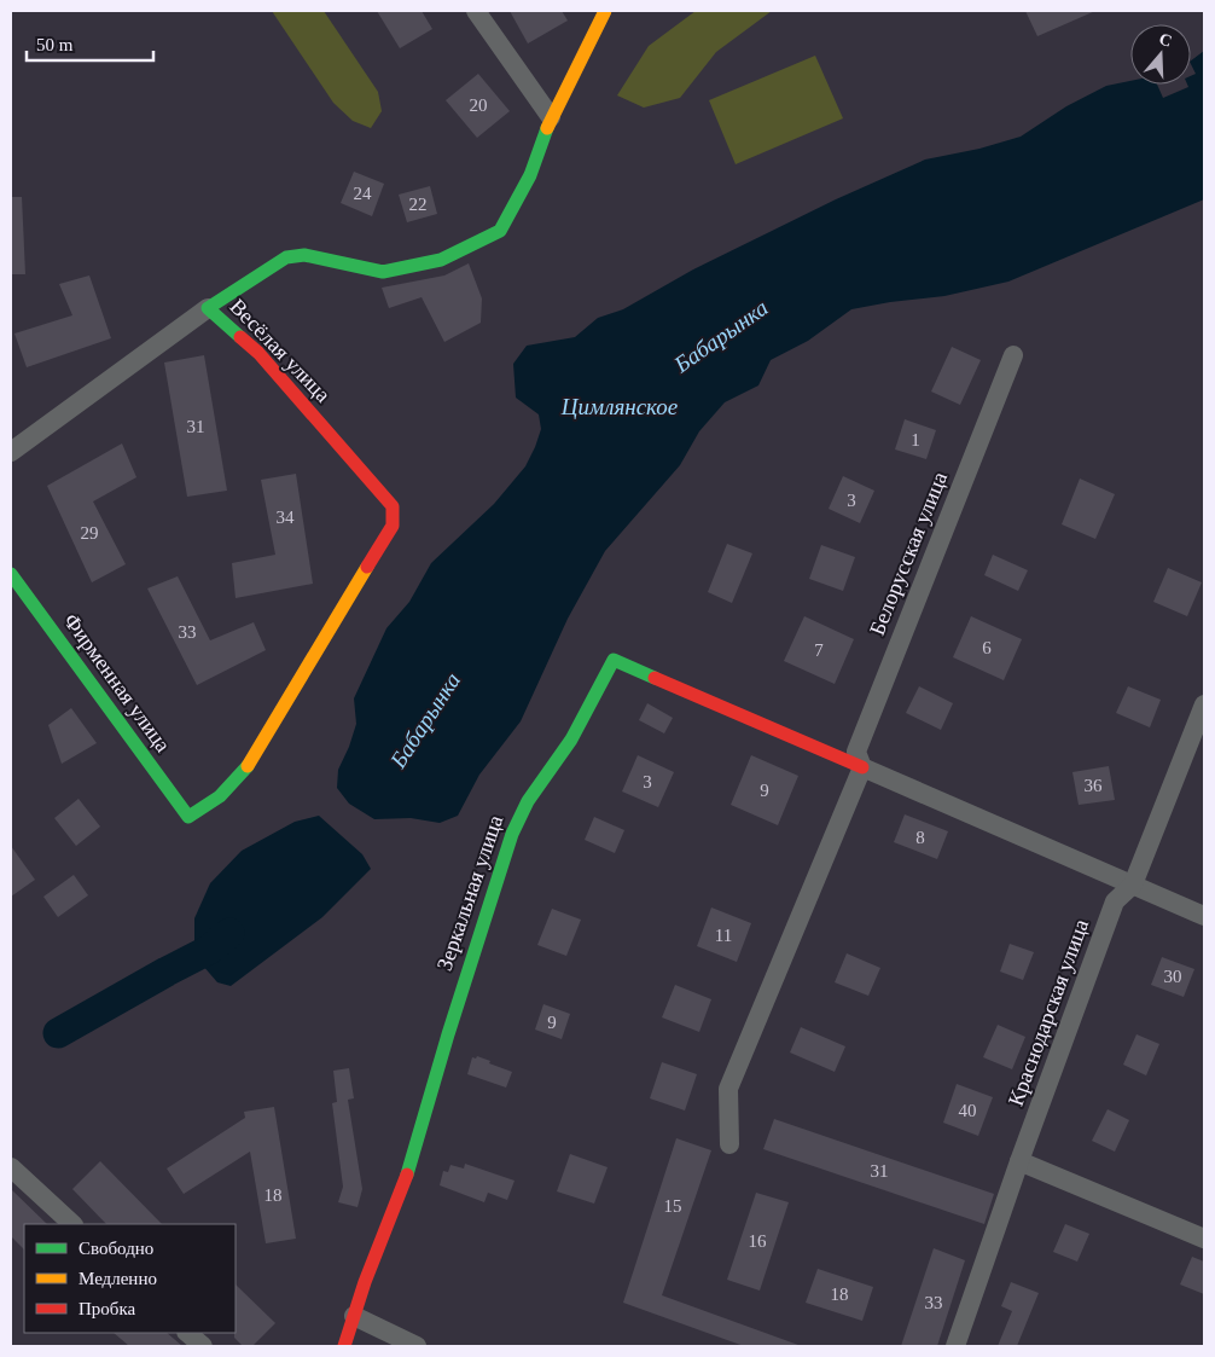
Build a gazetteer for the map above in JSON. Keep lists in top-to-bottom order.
{
  "streets": {
    "street": [
      "Весёлая улица",
      "Белорусская улица",
      "Фирменная улица",
      "Зеркальная улица",
      "Краснодарская улица"
    ]
  },
  "crossings": [
    ["Весёлая улица", "Фирменная улица"],
    ["Белорусская улица", "Зеркальная улица"]
  ],
  "water": ["Бабарынка", "Цимлянское"],
  "house_numbers": [
    "20",
    "24",
    "22",
    "31",
    "1",
    "3",
    "34",
    "29",
    "33",
    "6",
    "7",
    "3",
    "36",
    "9",
    "8",
    "11",
    "30",
    "9",
    "40",
    "31",
    "18",
    "15",
    "16",
    "18",
    "33"
  ],
  "legend": ["Свободно", "Медленно", "Пробка"],
  "scale_bar": "50 m",
  "north": "top"
}
